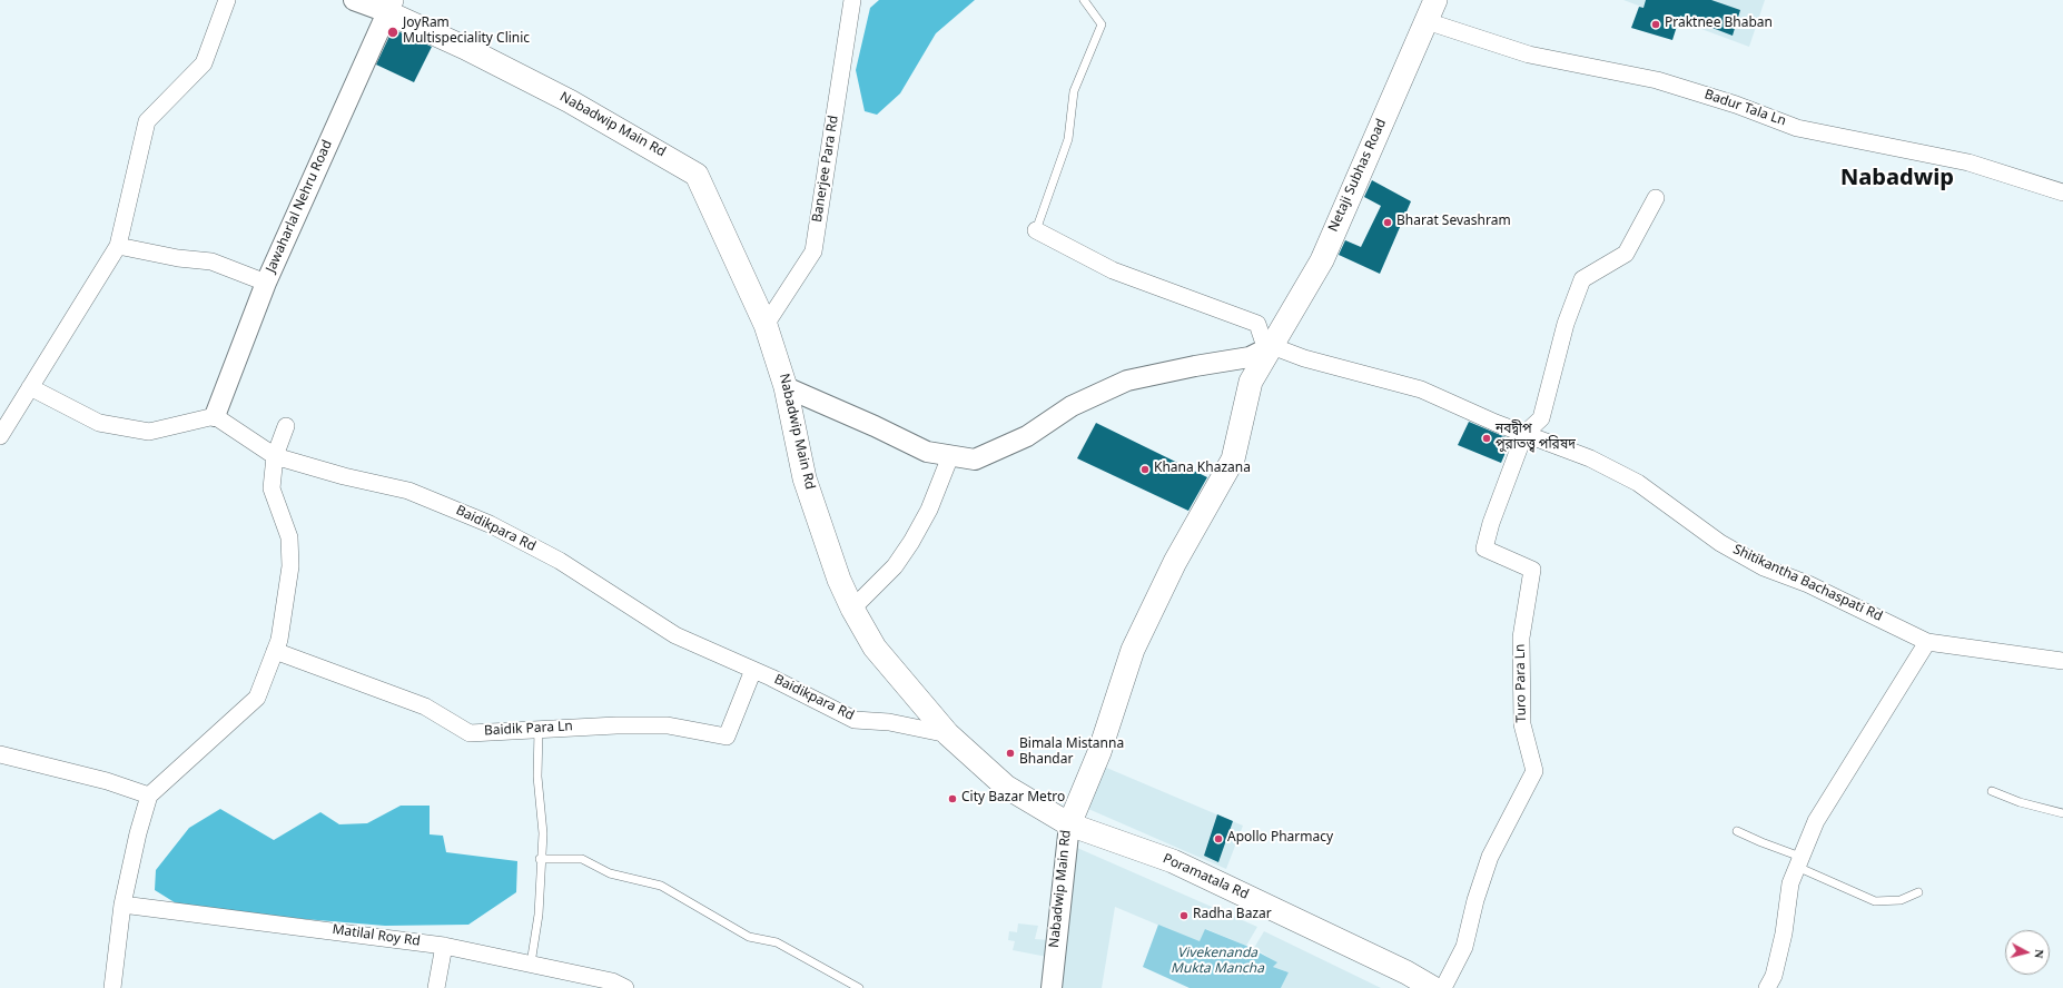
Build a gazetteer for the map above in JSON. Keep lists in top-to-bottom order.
{
  "streets": {
    "main road": ["Nabadwip Main Rd", "Netaji Subhas Road", "Poramatala Rd"],
    "street": [
      "Badur Tala Ln",
      "Banerjee Para Rd",
      "Jawaharlal Nehru Road",
      "Baidikpara Rd",
      "Shitikantha Bachaspati Rd",
      "Turo Para Ln",
      "Baidik Para Ln",
      "Matilal Roy Rd"
    ]
  },
  "crossings": [
    ["Badur Tala Ln", "Netaji Subhas Road"],
    ["Nabadwip Main Rd", "Banerjee Para Rd"],
    ["Nabadwip Main Rd", "Netaji Subhas Road"],
    ["Nabadwip Main Rd", "Jawaharlal Nehru Road"],
    ["Nabadwip Main Rd", "Baidikpara Rd"],
    ["Nabadwip Main Rd", "Poramatala Rd"],
    ["Netaji Subhas Road", "Shitikantha Bachaspati Rd"],
    ["Netaji Subhas Road", "Poramatala Rd"],
    ["Jawaharlal Nehru Road", "Baidikpara Rd"],
    ["Baidikpara Rd", "Baidik Para Ln"],
    ["Shitikantha Bachaspati Rd", "Turo Para Ln"]
  ],
  "districts": ["Nabadwip"],
  "parks": ["Vivekenanda Mukta Mancha"],
  "places": [
    "Praktnee Bhaban",
    "JoyRam Multispeciality Clinic",
    "Bharat Sevashram",
    "নবদ্বীপ পুরাতত্ত্ব পরিষদ",
    "Khana Khazana",
    "Bimala Mistanna Bhandar",
    "City Bazar Metro",
    "Apollo Pharmacy",
    "Radha Bazar"
  ],
  "north": "right"
}
